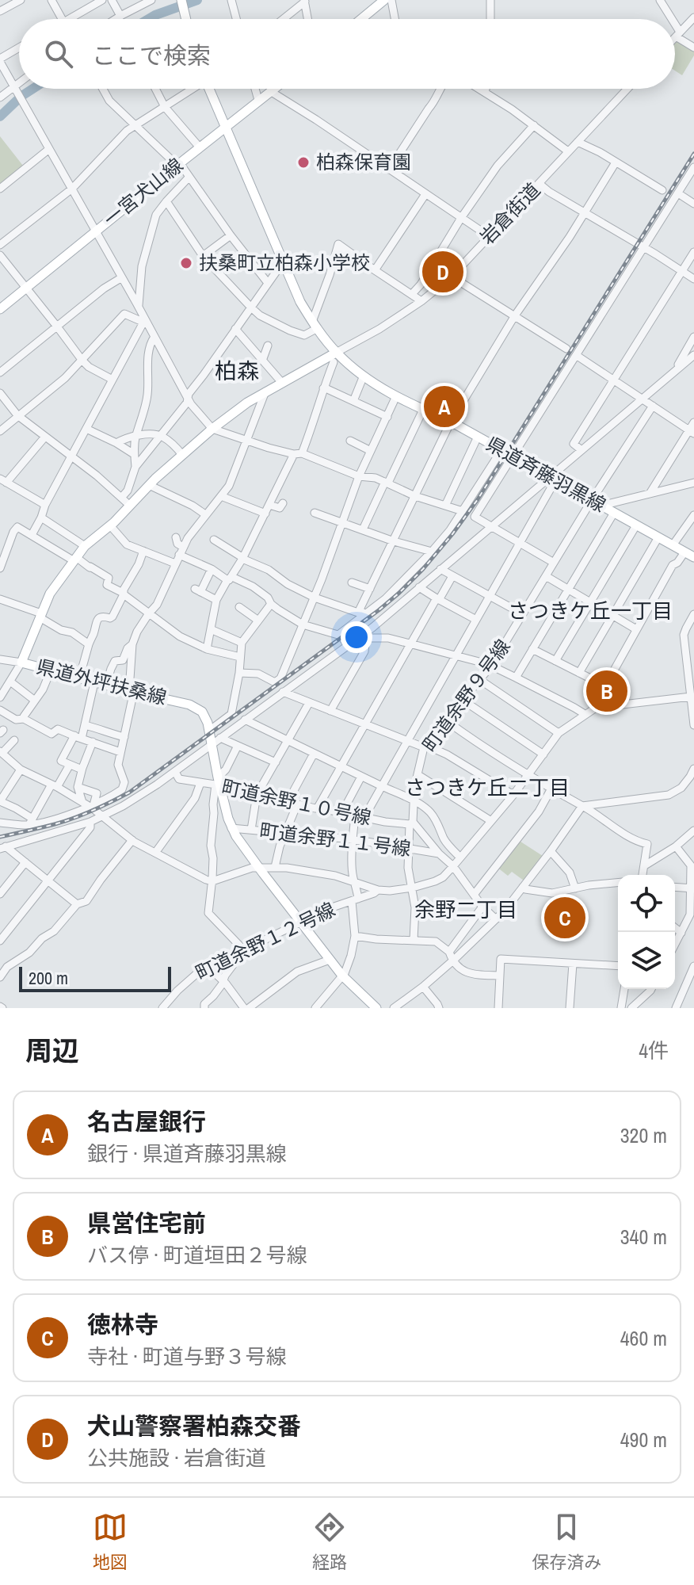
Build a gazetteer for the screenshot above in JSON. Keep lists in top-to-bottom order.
{
  "streets": {
    "main road": ["一宮犬山線", "県道斉藤羽黒線", "県道外坪扶桑線"],
    "street": [
      "岩倉街道",
      "町道余野９号線",
      "町道余野１０号線",
      "町道余野１１号線",
      "町道余野１２号線"
    ]
  },
  "crossings": [
    ["一宮犬山線", "県道斉藤羽黒線"],
    ["岩倉街道", "県道斉藤羽黒線"],
    ["岩倉街道", "県道外坪扶桑線"],
    ["県道斉藤羽黒線", "県道外坪扶桑線"],
    ["県道斉藤羽黒線", "町道余野９号線"],
    ["県道外坪扶桑線", "町道余野１０号線"],
    ["県道外坪扶桑線", "町道余野１１号線"],
    ["県道外坪扶桑線", "町道余野１２号線"],
    ["町道余野９号線", "町道余野１０号線"],
    ["町道余野９号線", "町道余野１１号線"]
  ],
  "districts": [
    "柏森",
    "さつきケ丘一丁目",
    "さつきケ丘二丁目",
    "余野二丁目"
  ],
  "places": ["柏森保育園", "扶桑町立柏森小学校"],
  "scale_bar": "200 m",
  "page": {
    "search": "ここで検索",
    "pins": [
      "D",
      "A",
      "B",
      "C"
    ],
    "scale": "200 m",
    "heading": ["周辺", "4件"],
    "list": [
      {
        "mark": "A",
        "name": "名古屋銀行",
        "note": "銀行 · 県道斉藤羽黒線",
        "value": "320 m"
      },
      {
        "mark": "B",
        "name": "県営住宅前",
        "note": "バス停 · 町道垣田２号線",
        "value": "340 m"
      },
      {
        "mark": "C",
        "name": "徳林寺",
        "note": "寺社 · 町道与野３号線",
        "value": "460 m"
      },
      {
        "mark": "D",
        "name": "犬山警察署柏森交番",
        "note": "公共施設 · 岩倉街道",
        "value": "490 m"
      }
    ],
    "nav": ["地図", "経路", "保存済み"]
  }
}
